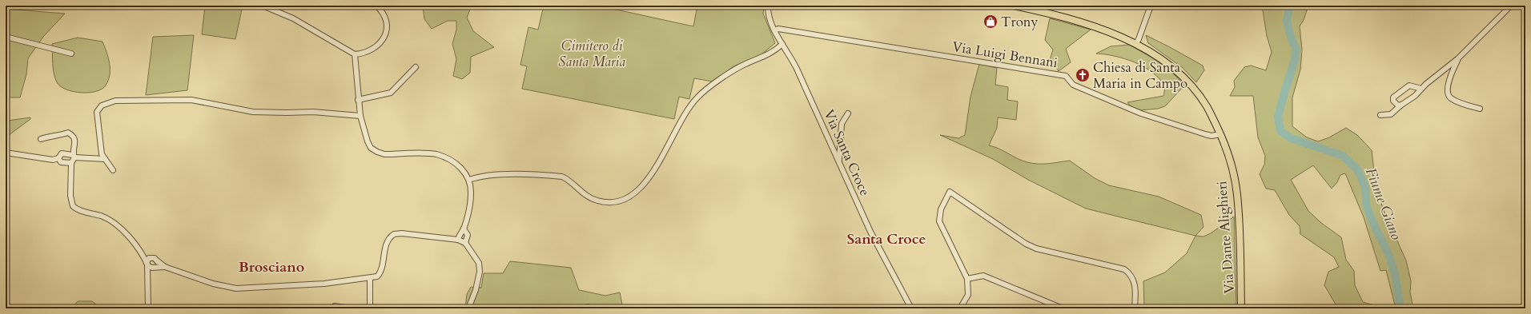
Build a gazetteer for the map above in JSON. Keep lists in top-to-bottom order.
{
  "streets": {
    "main road": ["Via Dante Alighieri"],
    "street": ["Via Luigi Bennani", "Via Santa Croce"]
  },
  "crossings": [
    ["Via Luigi Bennani", "Via Santa Croce"],
    ["Via Luigi Bennani", "Via Dante Alighieri"]
  ],
  "districts": ["Santa Croce", "Brosciano"],
  "water": ["Fiume Giano"],
  "parks": ["Cimitero di Santa Maria"],
  "places": {
    "shop": ["Trony"],
    "church": ["Chiesa di Santa Maria in Campo"]
  }
}
